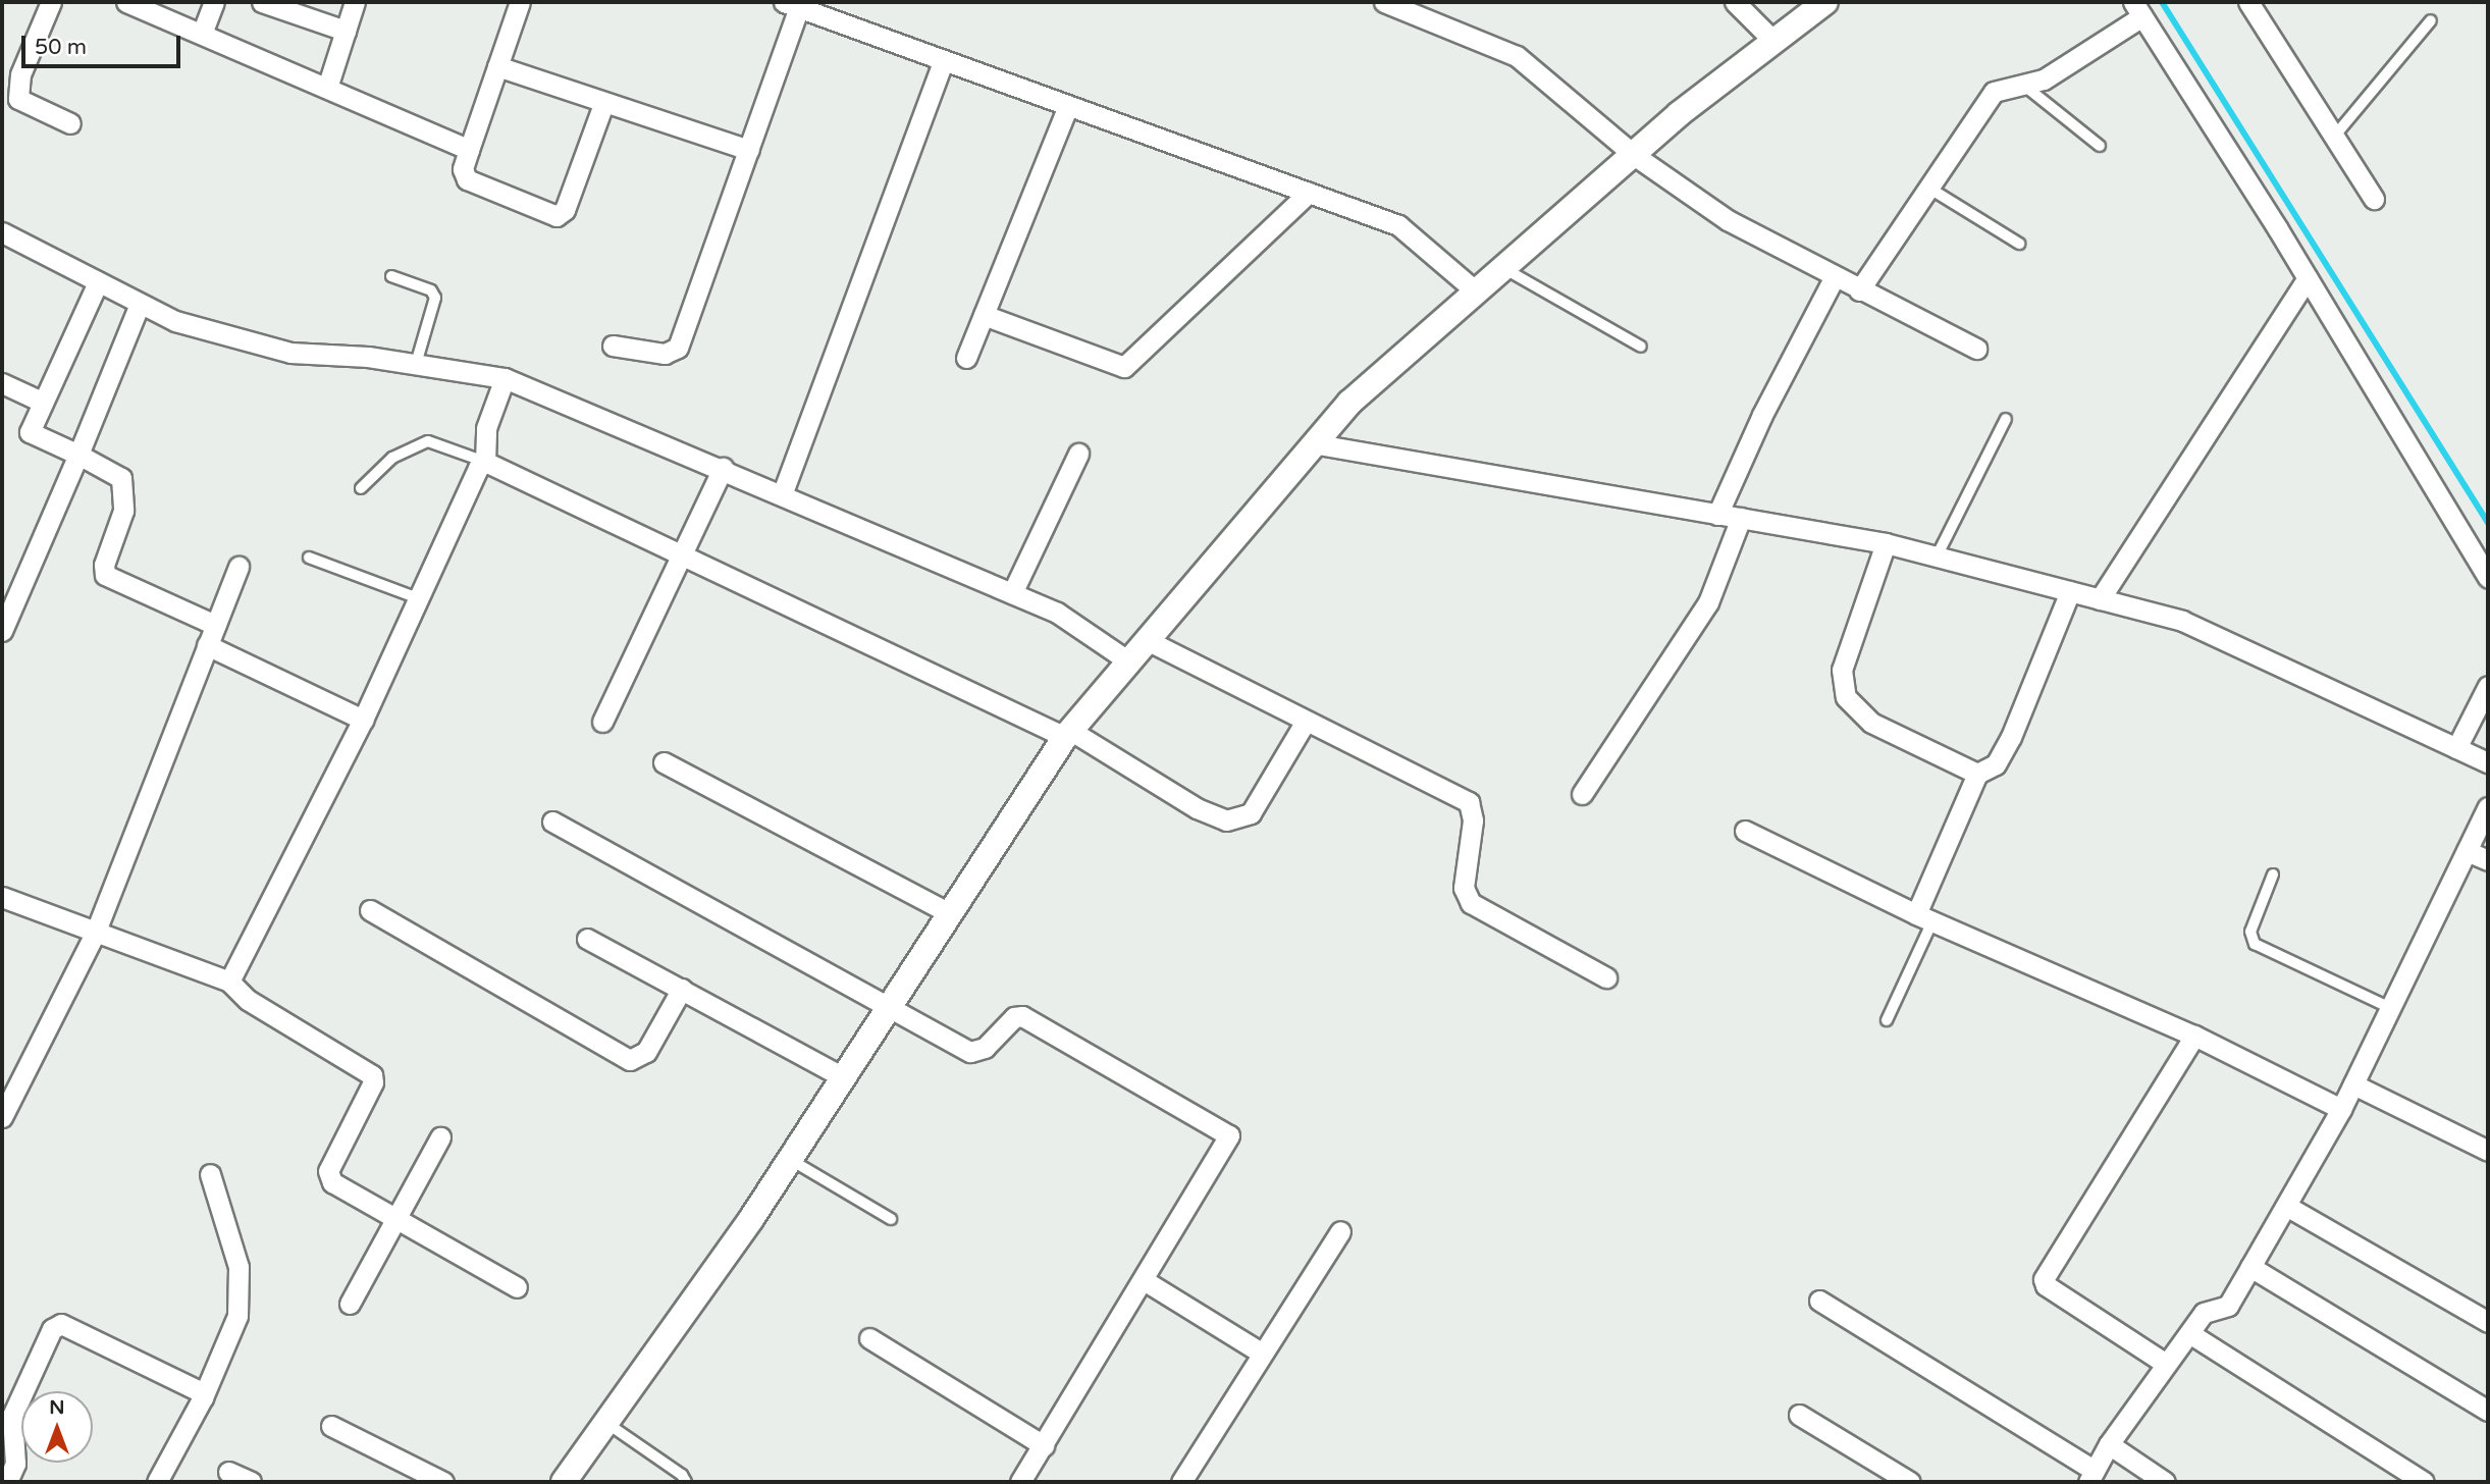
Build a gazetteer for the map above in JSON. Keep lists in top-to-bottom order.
{
  "scale_bar": "50 m",
  "north": "top"
}
